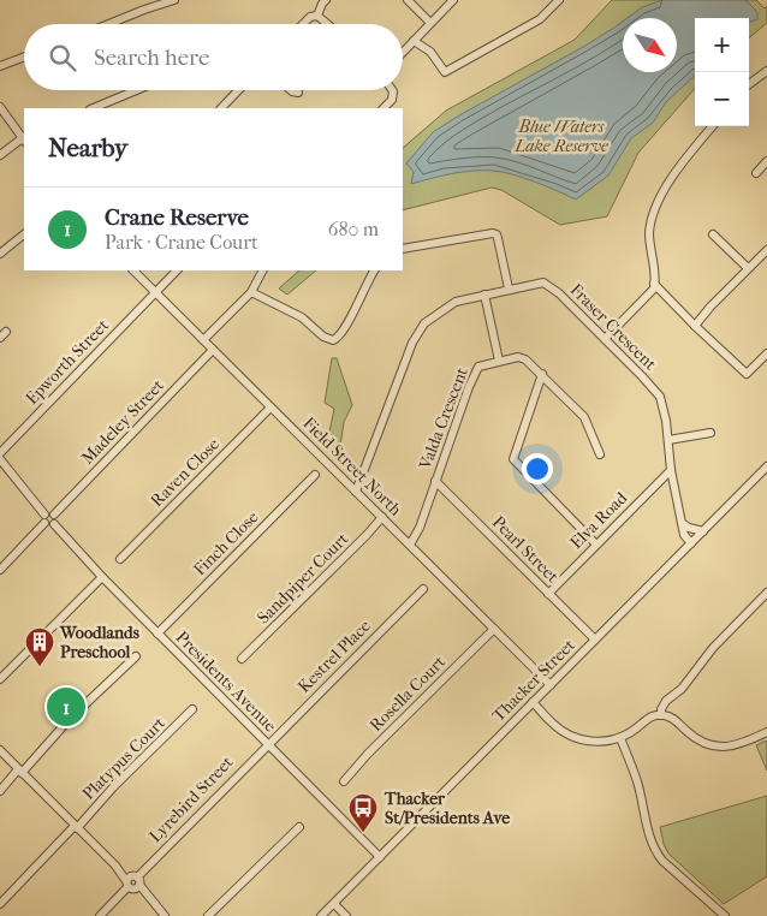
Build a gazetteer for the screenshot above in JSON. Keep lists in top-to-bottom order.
{
  "streets": {
    "street": [
      "Fraser Crescent",
      "Epworth Street",
      "Valda Crescent",
      "Madeley Street",
      "Field Street North",
      "Raven Close",
      "Elva Road",
      "Finch Close",
      "Pearl Street",
      "Sandpiper Court",
      "Kestrel Place",
      "Thacker Street",
      "Presidents Avenue",
      "Rosella Court",
      "Platypus Court",
      "Lyrebird Street"
    ]
  },
  "crossings": [
    ["Fraser Crescent", "Field Street North"],
    ["Fraser Crescent", "Elva Road"],
    ["Fraser Crescent", "Thacker Street"],
    ["Epworth Street", "Field Street North"],
    ["Valda Crescent", "Field Street North"],
    ["Valda Crescent", "Pearl Street"],
    ["Madeley Street", "Field Street North"],
    ["Madeley Street", "Presidents Avenue"],
    ["Field Street North", "Raven Close"],
    ["Field Street North", "Sandpiper Court"],
    ["Field Street North", "Thacker Street"],
    ["Field Street North", "Rosella Court"],
    ["Elva Road", "Pearl Street"],
    ["Finch Close", "Presidents Avenue"],
    ["Pearl Street", "Thacker Street"],
    ["Kestrel Place", "Presidents Avenue"],
    ["Kestrel Place", "Lyrebird Street"],
    ["Thacker Street", "Presidents Avenue"],
    ["Presidents Avenue", "Lyrebird Street"]
  ],
  "parks": ["Blue Waters Lake Reserve"],
  "places": {
    "building": ["Woodlands Preschool"],
    "bus stop": ["Thacker St/Presidents Ave"]
  },
  "north": "bottom right",
  "page": {
    "map_buttons": ["+", "−"],
    "search": "Search here",
    "heading": "Nearby",
    "list": [
      {
        "mark": "1",
        "name": "Crane Reserve",
        "note": "Park · Crane Court",
        "value": "680 m"
      }
    ],
    "pins": "1"
  }
}
